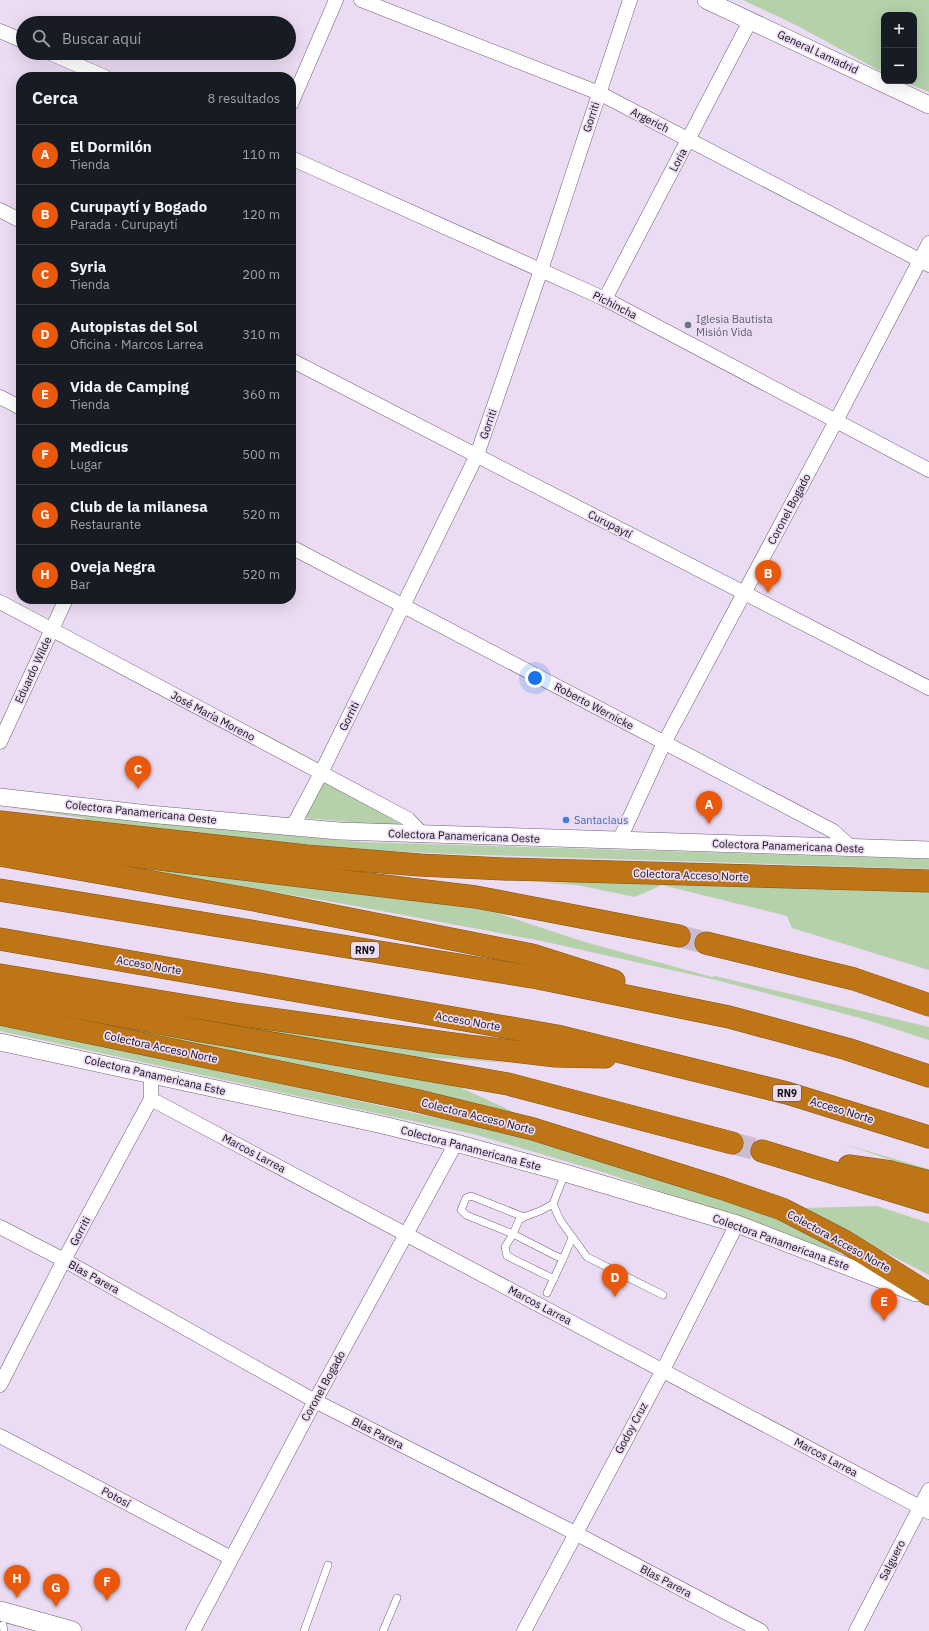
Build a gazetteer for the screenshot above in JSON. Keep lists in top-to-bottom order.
{
  "streets": {
    "highway": ["Colectora Acceso Norte", "RN9", "Acceso Norte"],
    "street": [
      "General Lamadrid",
      "Gorriti",
      "Argerich",
      "Loria",
      "Pichincha",
      "Coronel Bogado",
      "Curupaytí",
      "Eduardo Wilde",
      "Roberto Wernicke",
      "José María Moreno",
      "Colectora Panamericana Oeste",
      "Colectora Panamericana Este",
      "Marcos Larrea",
      "Blas Parera",
      "Godoy Cruz",
      "Potosí",
      "Salguero"
    ]
  },
  "crossings": [
    ["General Lamadrid", "Loria"],
    ["Gorriti", "Argerich"],
    ["Gorriti", "Pichincha"],
    ["Gorriti", "Curupaytí"],
    ["Gorriti", "Roberto Wernicke"],
    ["Gorriti", "José María Moreno"],
    ["Gorriti", "Colectora Panamericana Oeste"],
    ["Gorriti", "Colectora Panamericana Este"],
    ["Gorriti", "Marcos Larrea"],
    ["Gorriti", "Blas Parera"],
    ["Argerich", "Loria"],
    ["Argerich", "Coronel Bogado"],
    ["Loria", "Pichincha"],
    ["Pichincha", "Coronel Bogado"],
    ["Coronel Bogado", "Curupaytí"],
    ["Coronel Bogado", "Roberto Wernicke"],
    ["Coronel Bogado", "Colectora Panamericana Oeste"],
    ["Coronel Bogado", "Colectora Panamericana Este"],
    ["Coronel Bogado", "Marcos Larrea"],
    ["Coronel Bogado", "Blas Parera"],
    ["Coronel Bogado", "Potosí"],
    ["Eduardo Wilde", "José María Moreno"],
    ["Roberto Wernicke", "Colectora Panamericana Oeste"],
    ["José María Moreno", "Colectora Panamericana Oeste"],
    ["Colectora Panamericana Este", "Godoy Cruz"],
    ["Marcos Larrea", "Godoy Cruz"],
    ["Marcos Larrea", "Salguero"],
    ["Blas Parera", "Godoy Cruz"]
  ],
  "places": ["Iglesia Bautista Misión Vida", "Santaclaus"],
  "page": {
    "map_buttons": ["+", "−"],
    "search": "Buscar aquí",
    "heading": ["Cerca", "8 resultados"],
    "list": [
      {
        "mark": "A",
        "name": "El Dormilón",
        "note": "Tienda",
        "value": "110 m"
      },
      {
        "mark": "B",
        "name": "Curupaytí y Bogado",
        "note": "Parada · Curupaytí",
        "value": "120 m"
      },
      {
        "mark": "C",
        "name": "Syria",
        "note": "Tienda",
        "value": "200 m"
      },
      {
        "mark": "D",
        "name": "Autopistas del Sol",
        "note": "Oficina · Marcos Larrea",
        "value": "310 m"
      },
      {
        "mark": "E",
        "name": "Vida de Camping",
        "note": "Tienda",
        "value": "360 m"
      },
      {
        "mark": "F",
        "name": "Medicus",
        "note": "Lugar",
        "value": "500 m"
      },
      {
        "mark": "G",
        "name": "Club de la milanesa",
        "note": "Restaurante",
        "value": "520 m"
      },
      {
        "mark": "H",
        "name": "Oveja Negra",
        "note": "Bar",
        "value": "520 m"
      }
    ],
    "pins": [
      "B",
      "C",
      "A",
      "D",
      "E",
      "H",
      "F",
      "G"
    ]
  }
}
